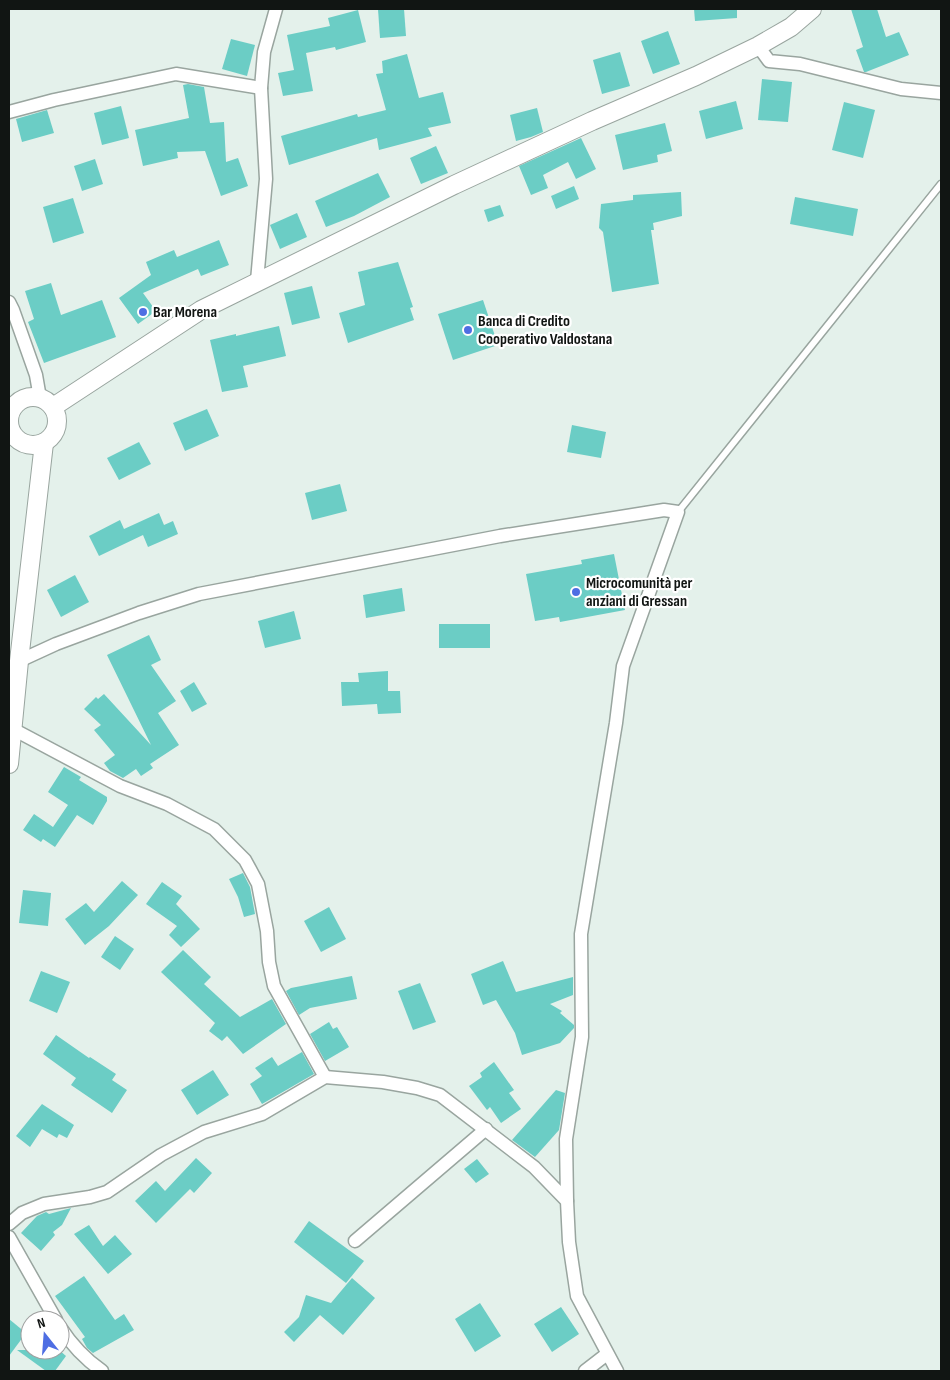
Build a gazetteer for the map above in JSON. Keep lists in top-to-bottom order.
{
  "places": ["Bar Morena", "Banca di Credito Cooperativo Valdostana", "Microcomunità per anziani di Gressan"],
  "north": "top"
}
